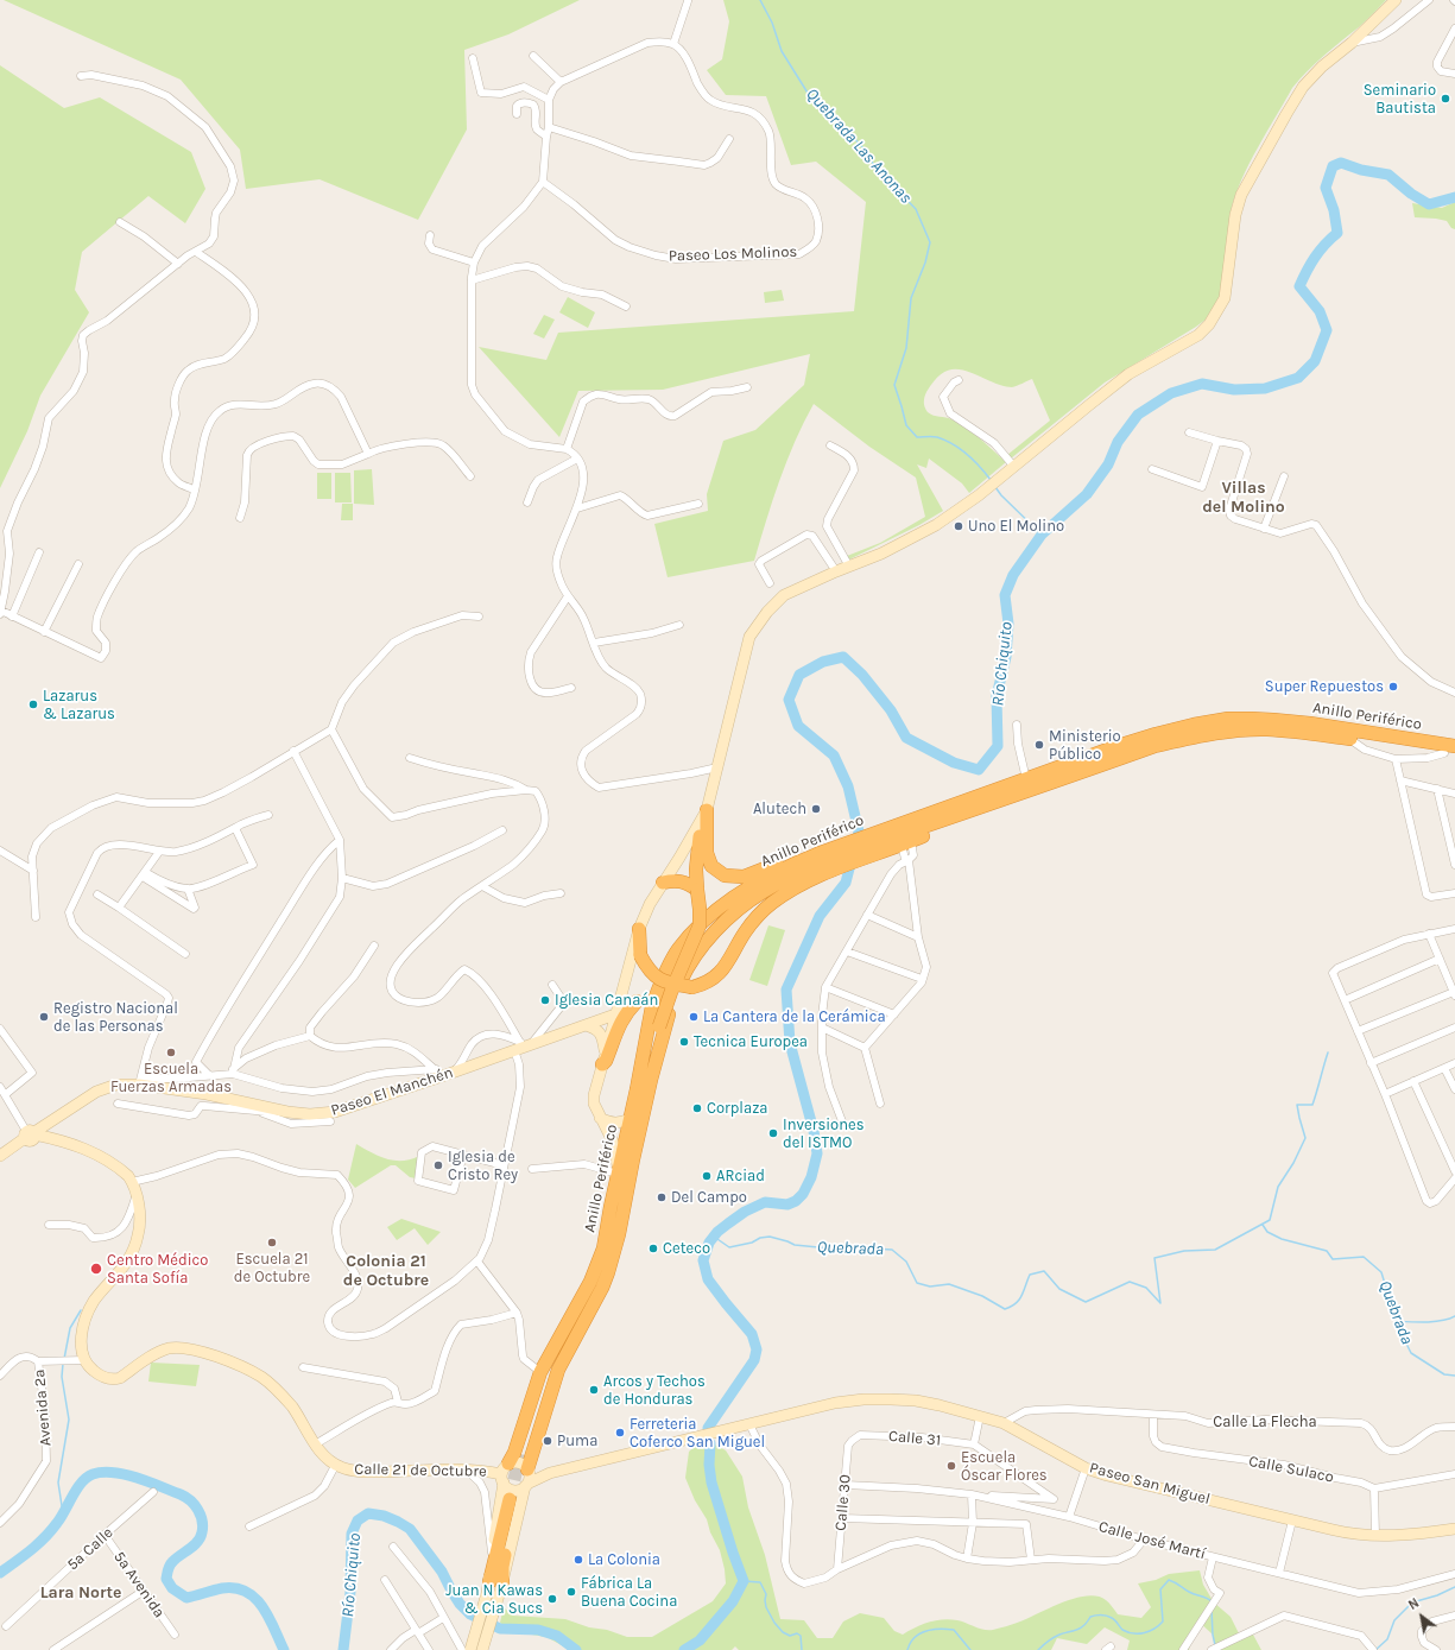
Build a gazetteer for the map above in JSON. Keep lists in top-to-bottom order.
{
  "streets": {
    "highway": ["Anillo Periférico"],
    "street": [
      "Paseo Los Molinos",
      "Paseo El Manchén",
      "Avenida 2a",
      "Calle La Flecha",
      "Calle 31",
      "Calle Sulaco",
      "Calle 21 de Octubre",
      "Paseo San Miguel",
      "Calle 30",
      "Calle José Martí",
      "5a Calle",
      "5a Avenida"
    ]
  },
  "crossings": [
    ["Anillo Periférico", "Calle 21 de Octubre"],
    ["Anillo Periférico", "Paseo San Miguel"],
    ["Calle La Flecha", "Calle Sulaco"],
    ["Calle La Flecha", "Paseo San Miguel"],
    ["Calle 31", "Calle 30"],
    ["Calle 21 de Octubre", "Paseo San Miguel"],
    ["Calle 30", "Calle José Martí"],
    ["5a Calle", "5a Avenida"]
  ],
  "districts": ["Villas del Molino", "Colonia 21 de Octubre", "Lara Norte"],
  "water": ["Quebrada Las Anonas", "Río Chiquito", "Quebrada"],
  "places": [
    "Seminario Bautista",
    "Uno El Molino",
    "Super Repuestos",
    "Lazarus & Lazarus",
    "Ministerio Público",
    "Alutech",
    "Iglesia Canaán",
    "Registro Nacional de las Personas",
    "La Cantera de la Cerámica",
    "Tecnica Europea",
    "Escuela Fuerzas Armadas",
    "Corplaza",
    "Inversiones del ISTMO",
    "Iglesia de Cristo Rey",
    "ARciad",
    "Del Campo",
    "Escuela 21 de Octubre",
    "Ceteco",
    "Centro Médico Santa Sofía",
    "Arcos y Techos de Honduras",
    "Ferreteria Coferco San Miguel",
    "Puma",
    "Escuela Óscar Flores",
    "La Colonia",
    "Fábrica La Buena Cocina",
    "Juan N Kawas & Cia Sucs"
  ],
  "north": "top left"
}
